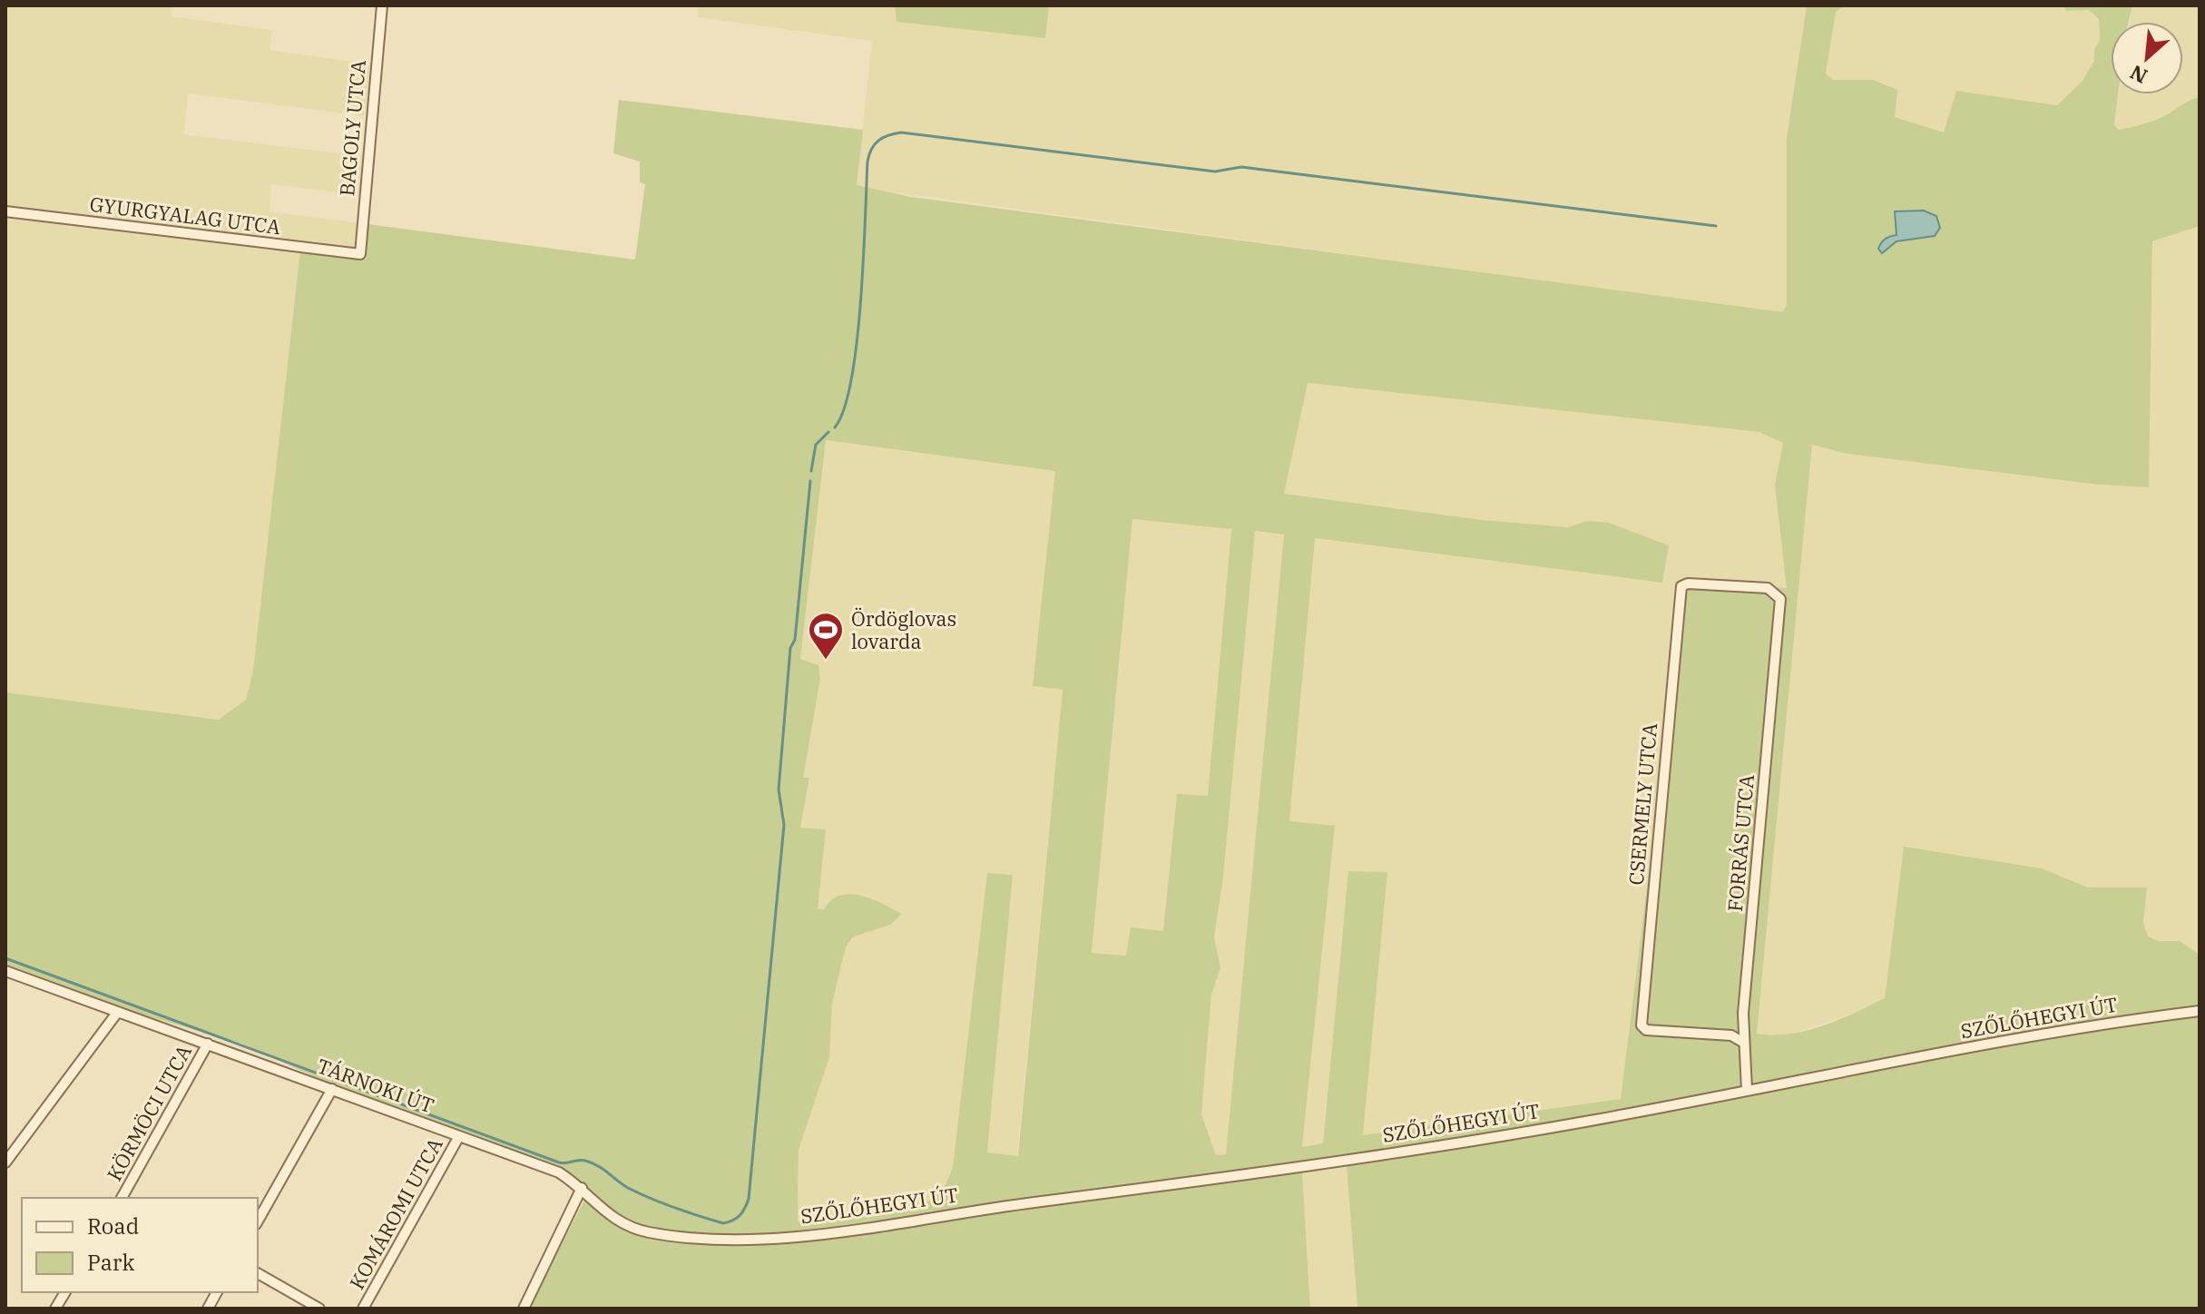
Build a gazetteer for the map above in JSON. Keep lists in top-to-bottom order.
{
  "streets": {
    "street": [
      "BAGOLY UTCA",
      "GYURGYALAG UTCA",
      "CSERMELY UTCA",
      "FORRÁS UTCA",
      "SZŐLŐHEGYI ÚT",
      "TÁRNOKI ÚT",
      "KÖRMÖCI UTCA",
      "KOMÁROMI UTCA"
    ]
  },
  "crossings": [
    ["BAGOLY UTCA", "GYURGYALAG UTCA"],
    ["CSERMELY UTCA", "FORRÁS UTCA"],
    ["FORRÁS UTCA", "SZŐLŐHEGYI ÚT"],
    ["SZŐLŐHEGYI ÚT", "TÁRNOKI ÚT"],
    ["TÁRNOKI ÚT", "KÖRMÖCI UTCA"],
    ["TÁRNOKI ÚT", "KOMÁROMI UTCA"]
  ],
  "places": {
    "sports": ["Ördöglovas lovarda"]
  },
  "legend": ["Road", "Park"],
  "north": "bottom left"
}
